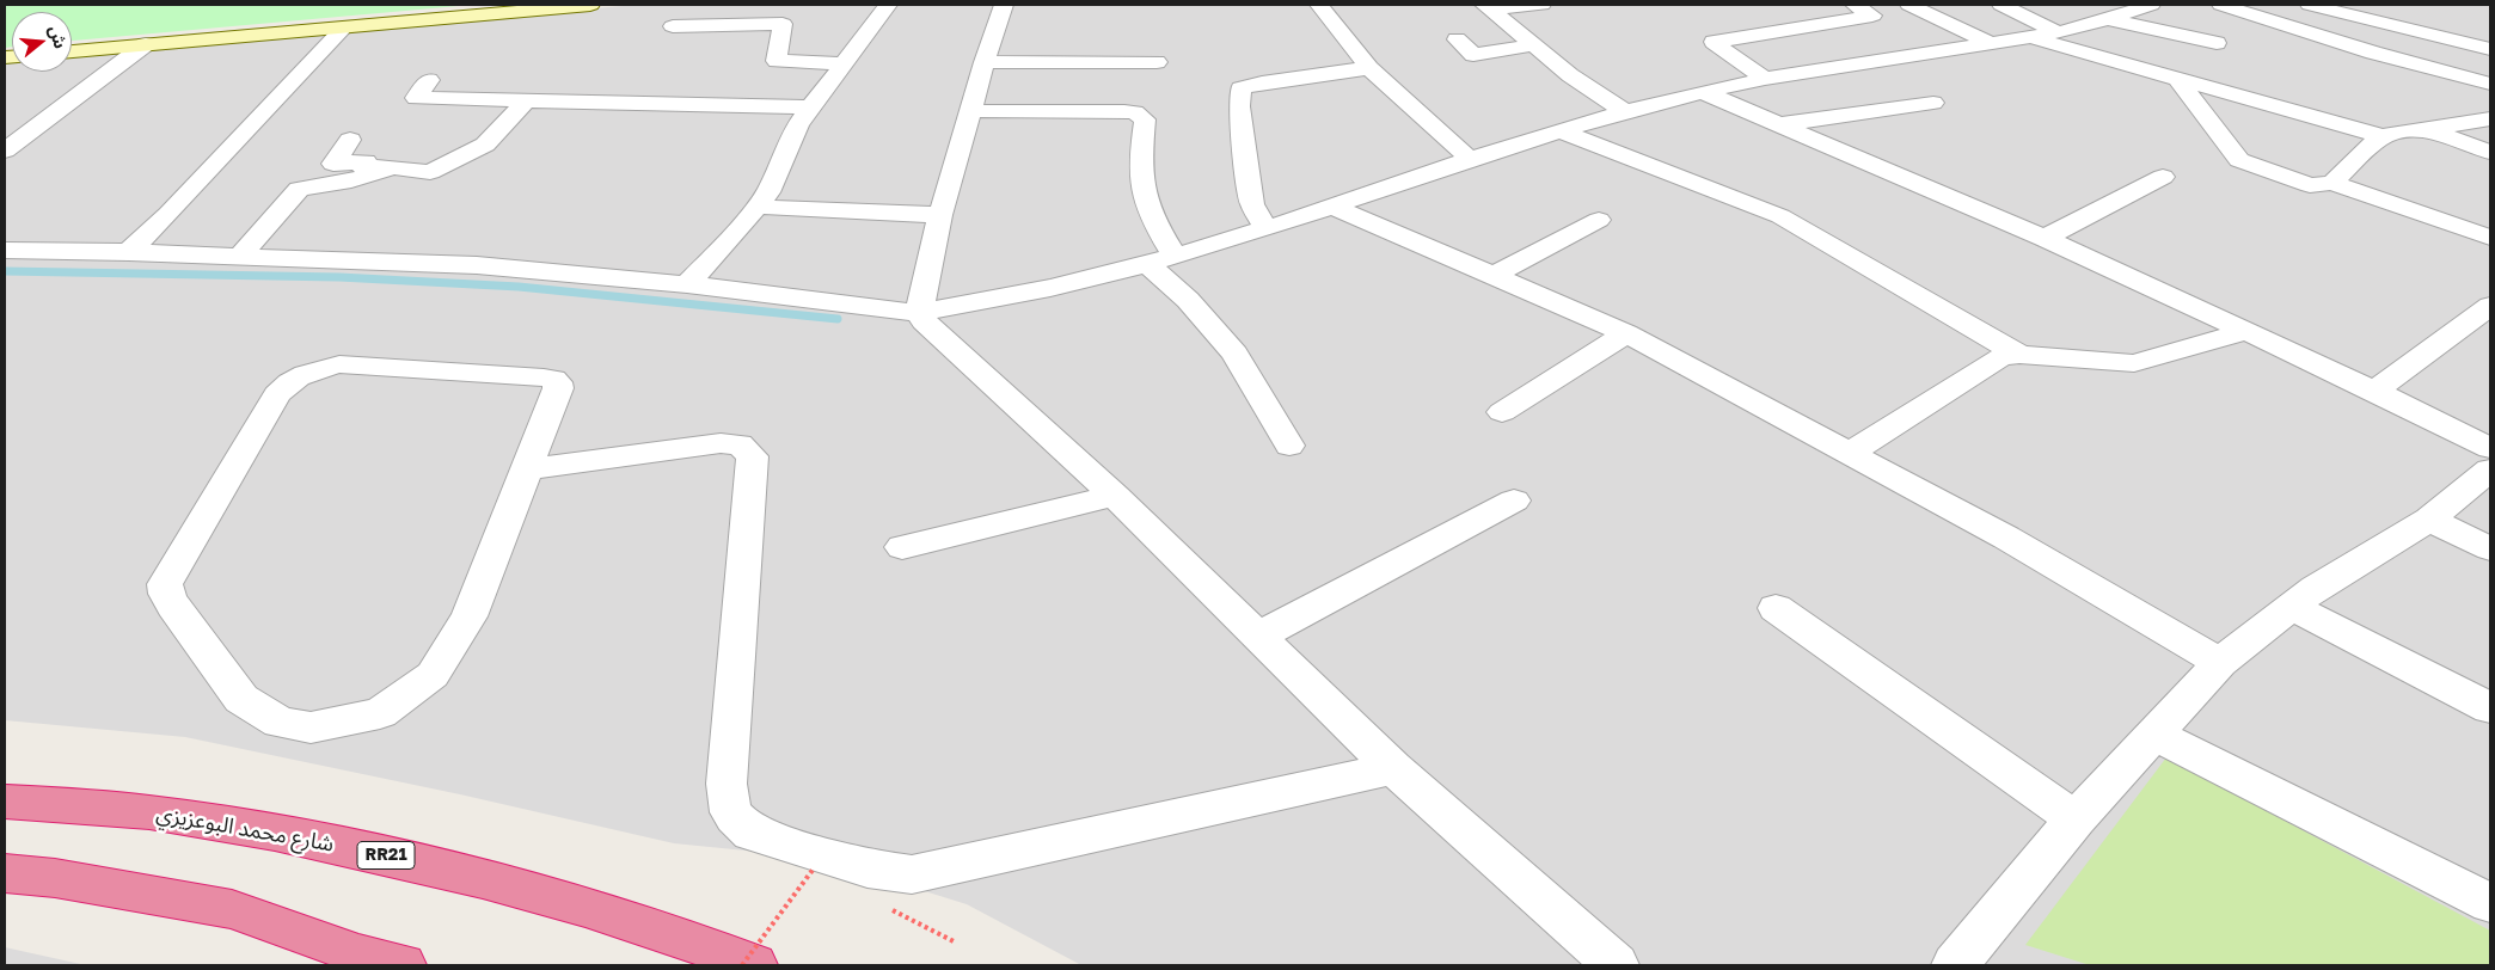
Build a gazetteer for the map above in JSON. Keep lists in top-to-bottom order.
{
  "streets": {
    "highway": ["شارع محمد البوعزيزي", "RR21"]
  },
  "north": "right"
}
